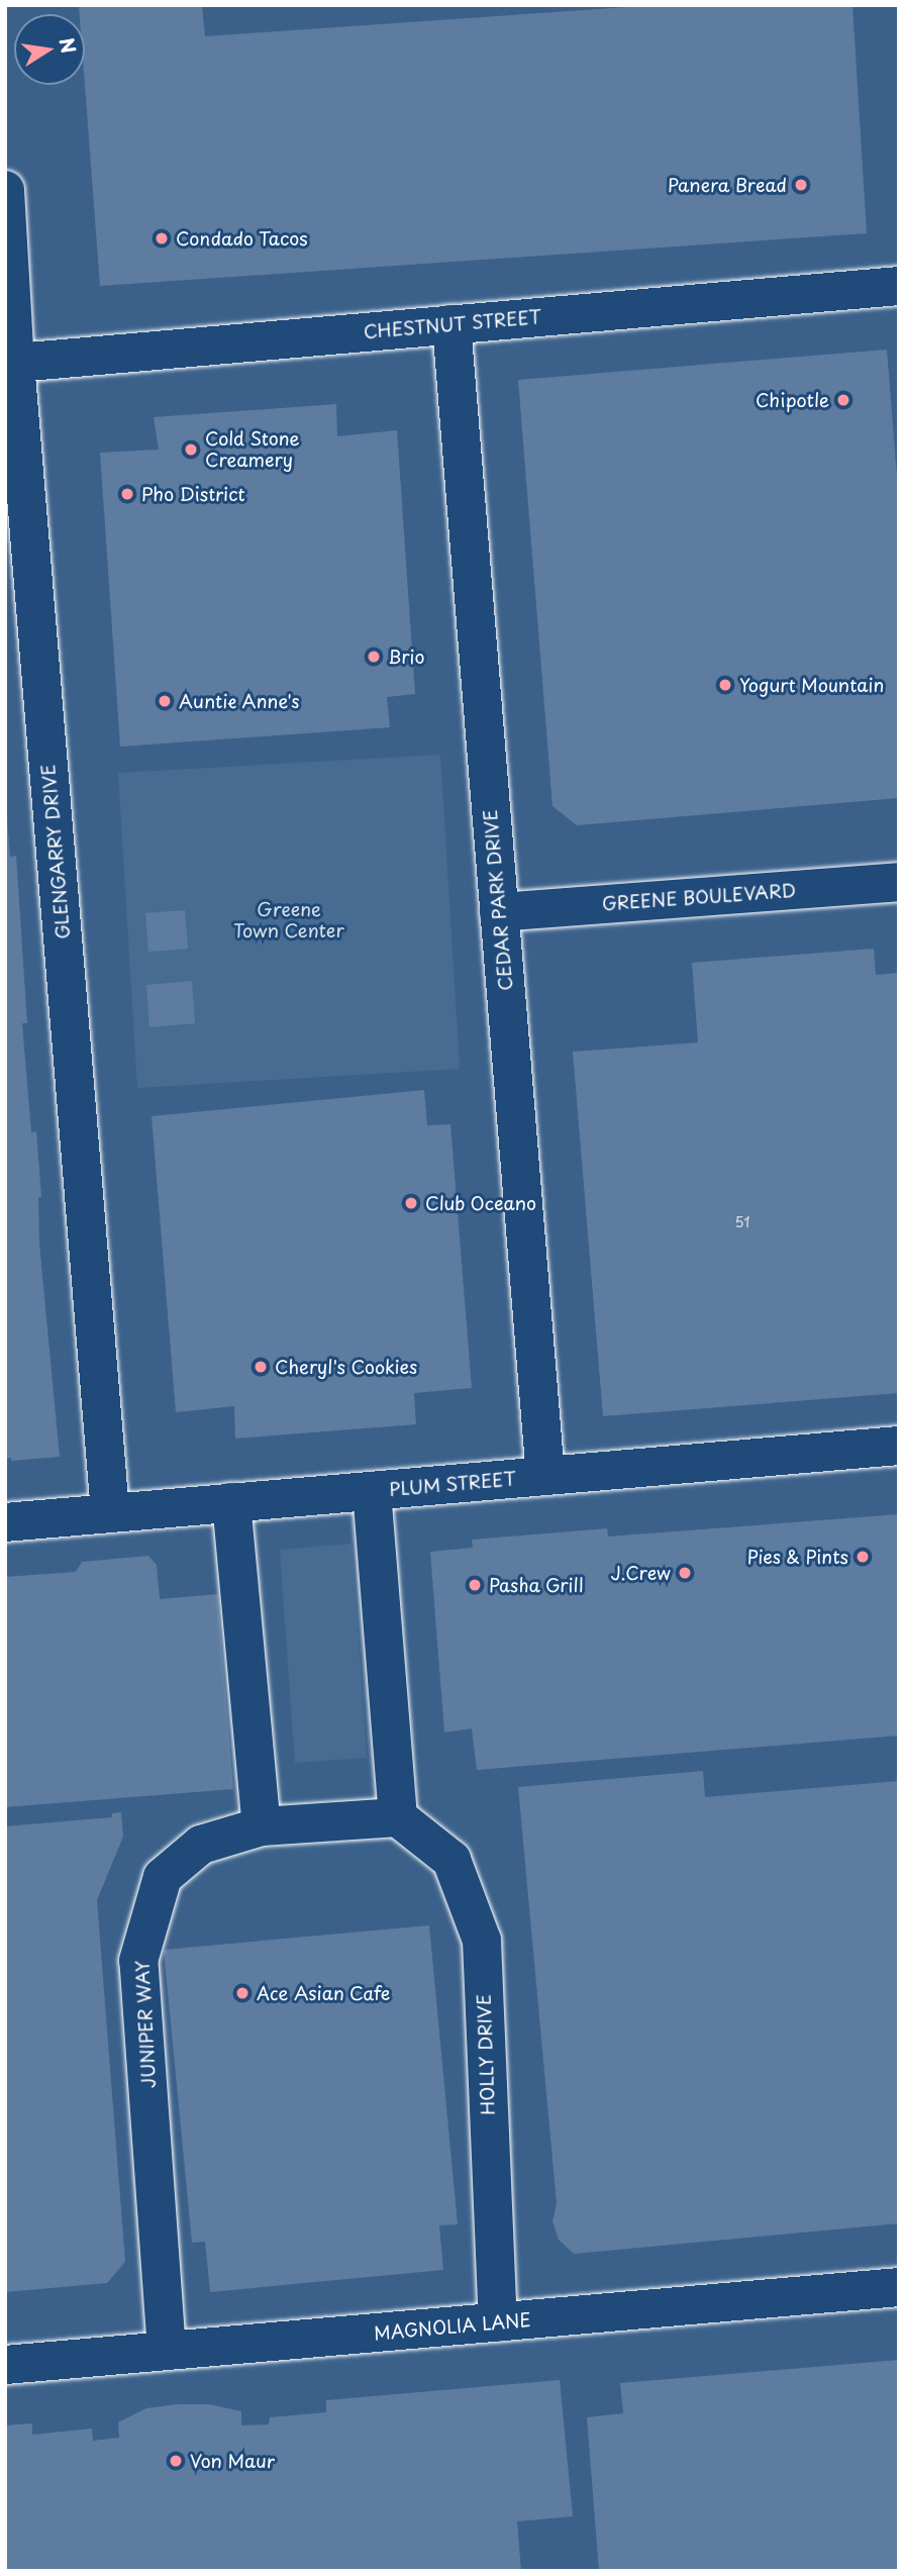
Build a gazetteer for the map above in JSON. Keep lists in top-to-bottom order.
{
  "streets": {
    "street": [
      "CHESTNUT STREET",
      "GLENGARRY DRIVE",
      "GREENE BOULEVARD",
      "CEDAR PARK DRIVE",
      "PLUM STREET",
      "JUNIPER WAY",
      "HOLLY DRIVE",
      "MAGNOLIA LANE"
    ]
  },
  "crossings": [
    ["CHESTNUT STREET", "GLENGARRY DRIVE"],
    ["CHESTNUT STREET", "CEDAR PARK DRIVE"],
    ["GLENGARRY DRIVE", "PLUM STREET"],
    ["GREENE BOULEVARD", "CEDAR PARK DRIVE"],
    ["CEDAR PARK DRIVE", "PLUM STREET"],
    ["JUNIPER WAY", "HOLLY DRIVE"],
    ["JUNIPER WAY", "MAGNOLIA LANE"],
    ["HOLLY DRIVE", "MAGNOLIA LANE"]
  ],
  "parks": ["Greene Town Center"],
  "places": [
    "Panera Bread",
    "Condado Tacos",
    "Chipotle",
    "Cold Stone Creamery",
    "Pho District",
    "Brio",
    "Yogurt Mountain",
    "Auntie Anne's",
    "Club Oceano",
    "Cheryl's Cookies",
    "Pies & Pints",
    "J.Crew",
    "Pasha Grill",
    "Ace Asian Cafe",
    "Von Maur"
  ],
  "house_numbers": ["51"],
  "north": "right"
}
